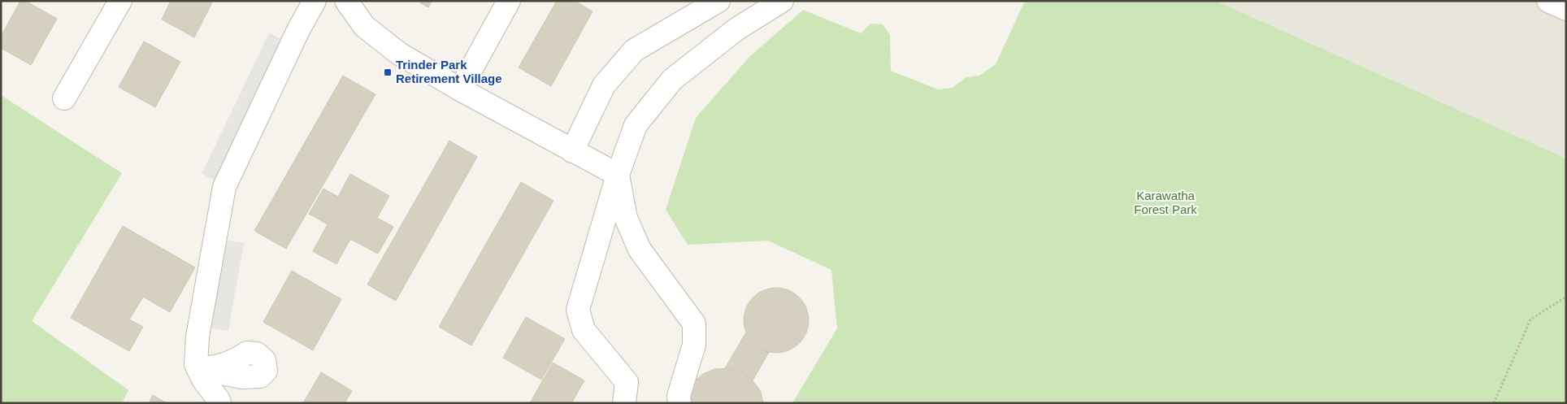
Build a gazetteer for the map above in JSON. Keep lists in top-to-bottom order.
{
  "parks": ["Karawatha Forest Park"],
  "places": {
    "transit": ["Trinder Park Retirement Village"]
  }
}
